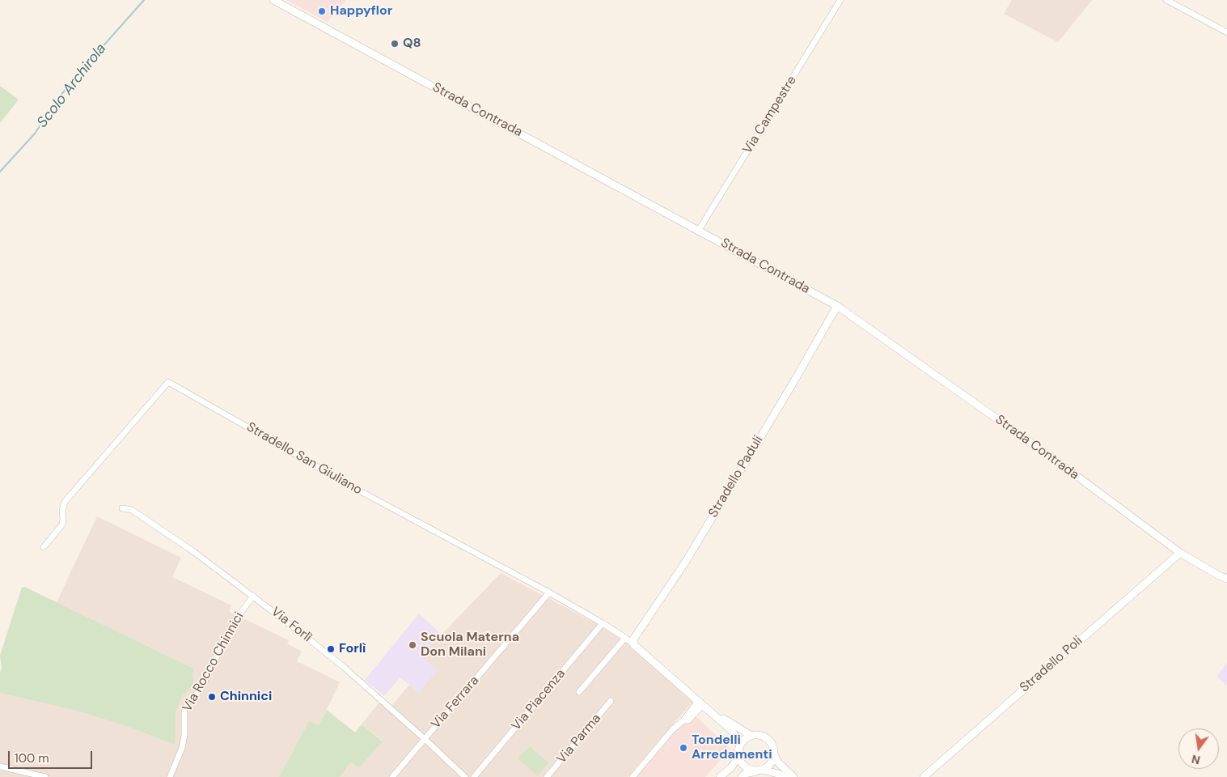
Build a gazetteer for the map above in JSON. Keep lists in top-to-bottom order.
{
  "streets": {
    "street": [
      "Strada Contrada",
      "Via Campestre",
      "Stradello San Giuliano",
      "Stradello Paduli",
      "Via Forlì",
      "Via Rocco Chinnici",
      "Stradello Poli",
      "Via Piacenza",
      "Via Ferrara",
      "Via Parma"
    ]
  },
  "crossings": [
    ["Strada Contrada", "Via Campestre"],
    ["Strada Contrada", "Stradello Paduli"],
    ["Strada Contrada", "Stradello Poli"],
    ["Stradello San Giuliano", "Stradello Paduli"],
    ["Stradello San Giuliano", "Via Piacenza"],
    ["Stradello San Giuliano", "Via Ferrara"],
    ["Via Forlì", "Via Rocco Chinnici"],
    ["Via Forlì", "Via Ferrara"]
  ],
  "water": ["Scolo Archirola"],
  "places": [
    "Happyflor",
    "Q8",
    "Scuola Materna Don Milani",
    "Forlì",
    "Chinnici",
    "Tondelli Arredamenti"
  ],
  "scale_bar": "100 m",
  "north": "bottom"
}
